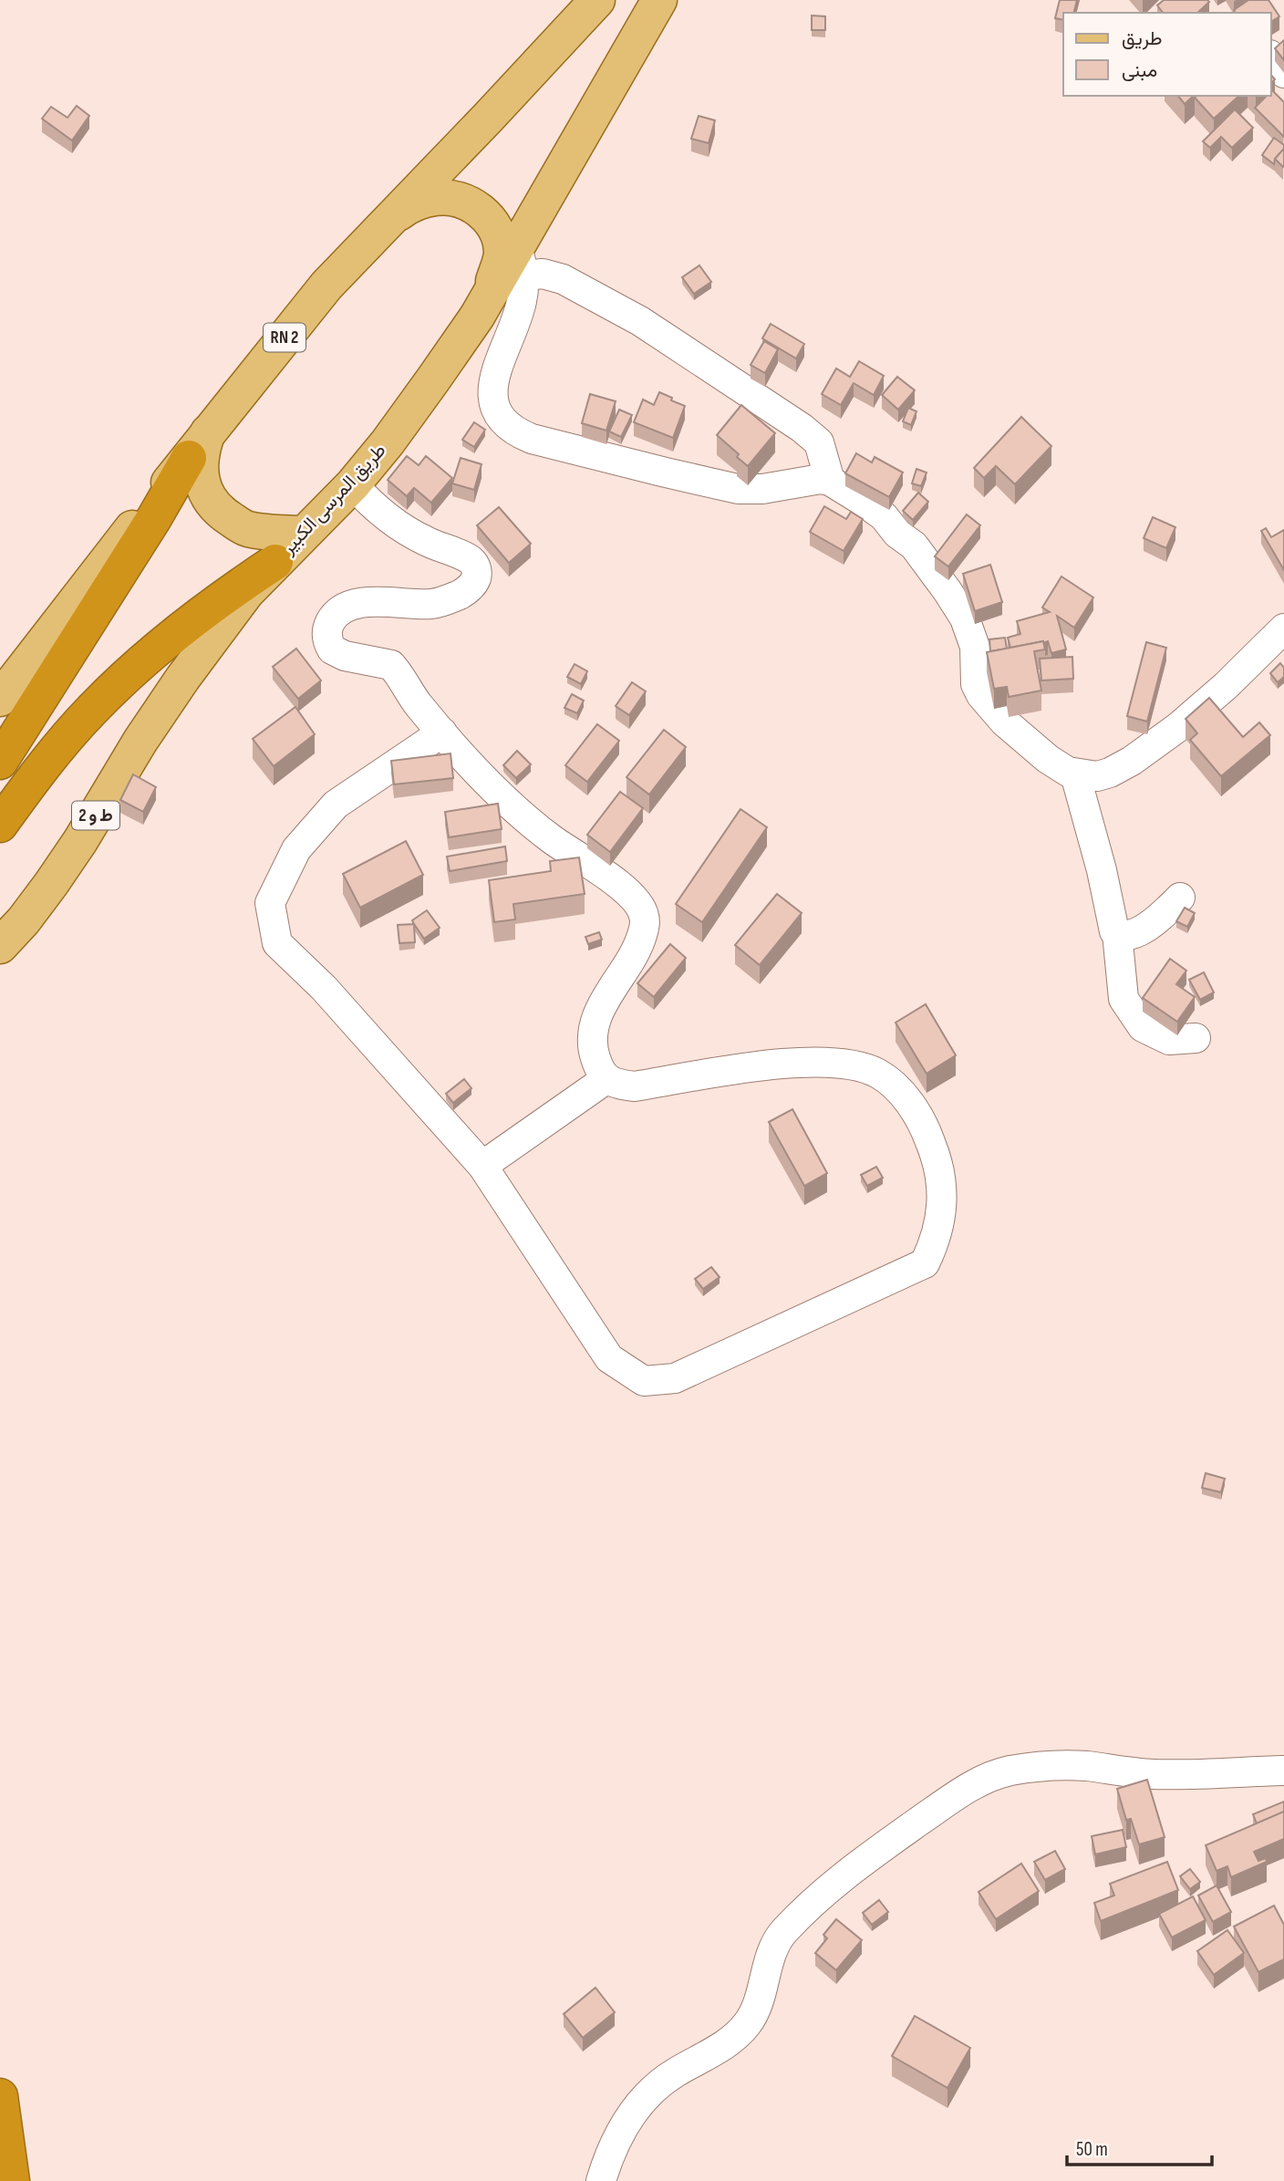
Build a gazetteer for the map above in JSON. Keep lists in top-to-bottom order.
{
  "streets": {
    "main road": ["RN 2", "طريق المرسى الكبير", "ط و 2"]
  },
  "legend": ["طريق", "مبنى"],
  "scale_bar": "50 m"
}
